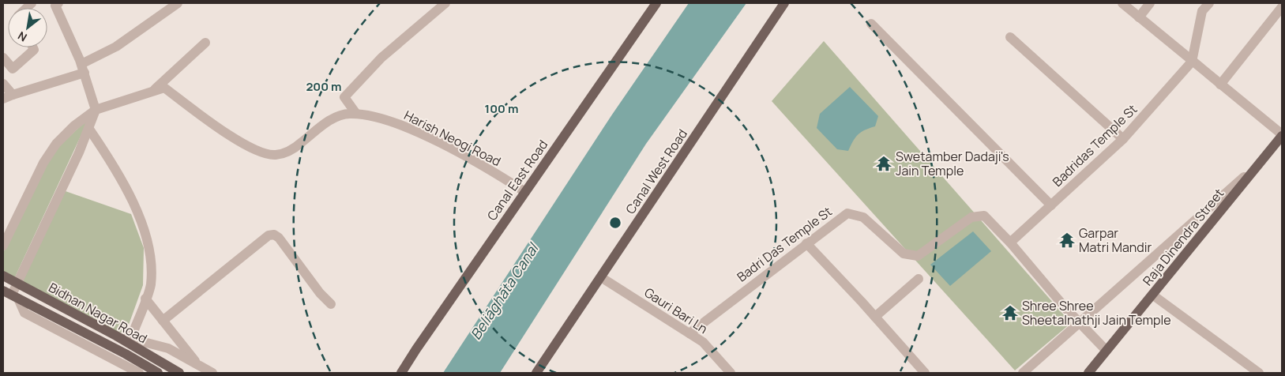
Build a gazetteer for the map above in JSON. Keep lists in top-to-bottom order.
{
  "streets": {
    "main road": [
      "Canal West Road",
      "Canal East Road",
      "Raja Dinendra Street",
      "Bidhan Nagar Road"
    ],
    "street": [
      "Harish Neogi Road",
      "Badridas Temple St",
      "Badri Das Temple St",
      "Gauri Bari Ln"
    ]
  },
  "crossings": [
    ["Harish Neogi Road", "Canal East Road"],
    ["Badridas Temple St", "Badri Das Temple St"],
    ["Canal West Road", "Gauri Bari Ln"],
    ["Badri Das Temple St", "Gauri Bari Ln"]
  ],
  "water": ["Beliāghāta Canal"],
  "places": {
    "temple": ["Swetamber Dadaji's Jain Temple", "Garpar Matri Mandir", "Shree Shree Sheetalnathji Jain Temple"]
  },
  "north": "bottom left",
  "rings": ["200 m", "100 m"]
}
